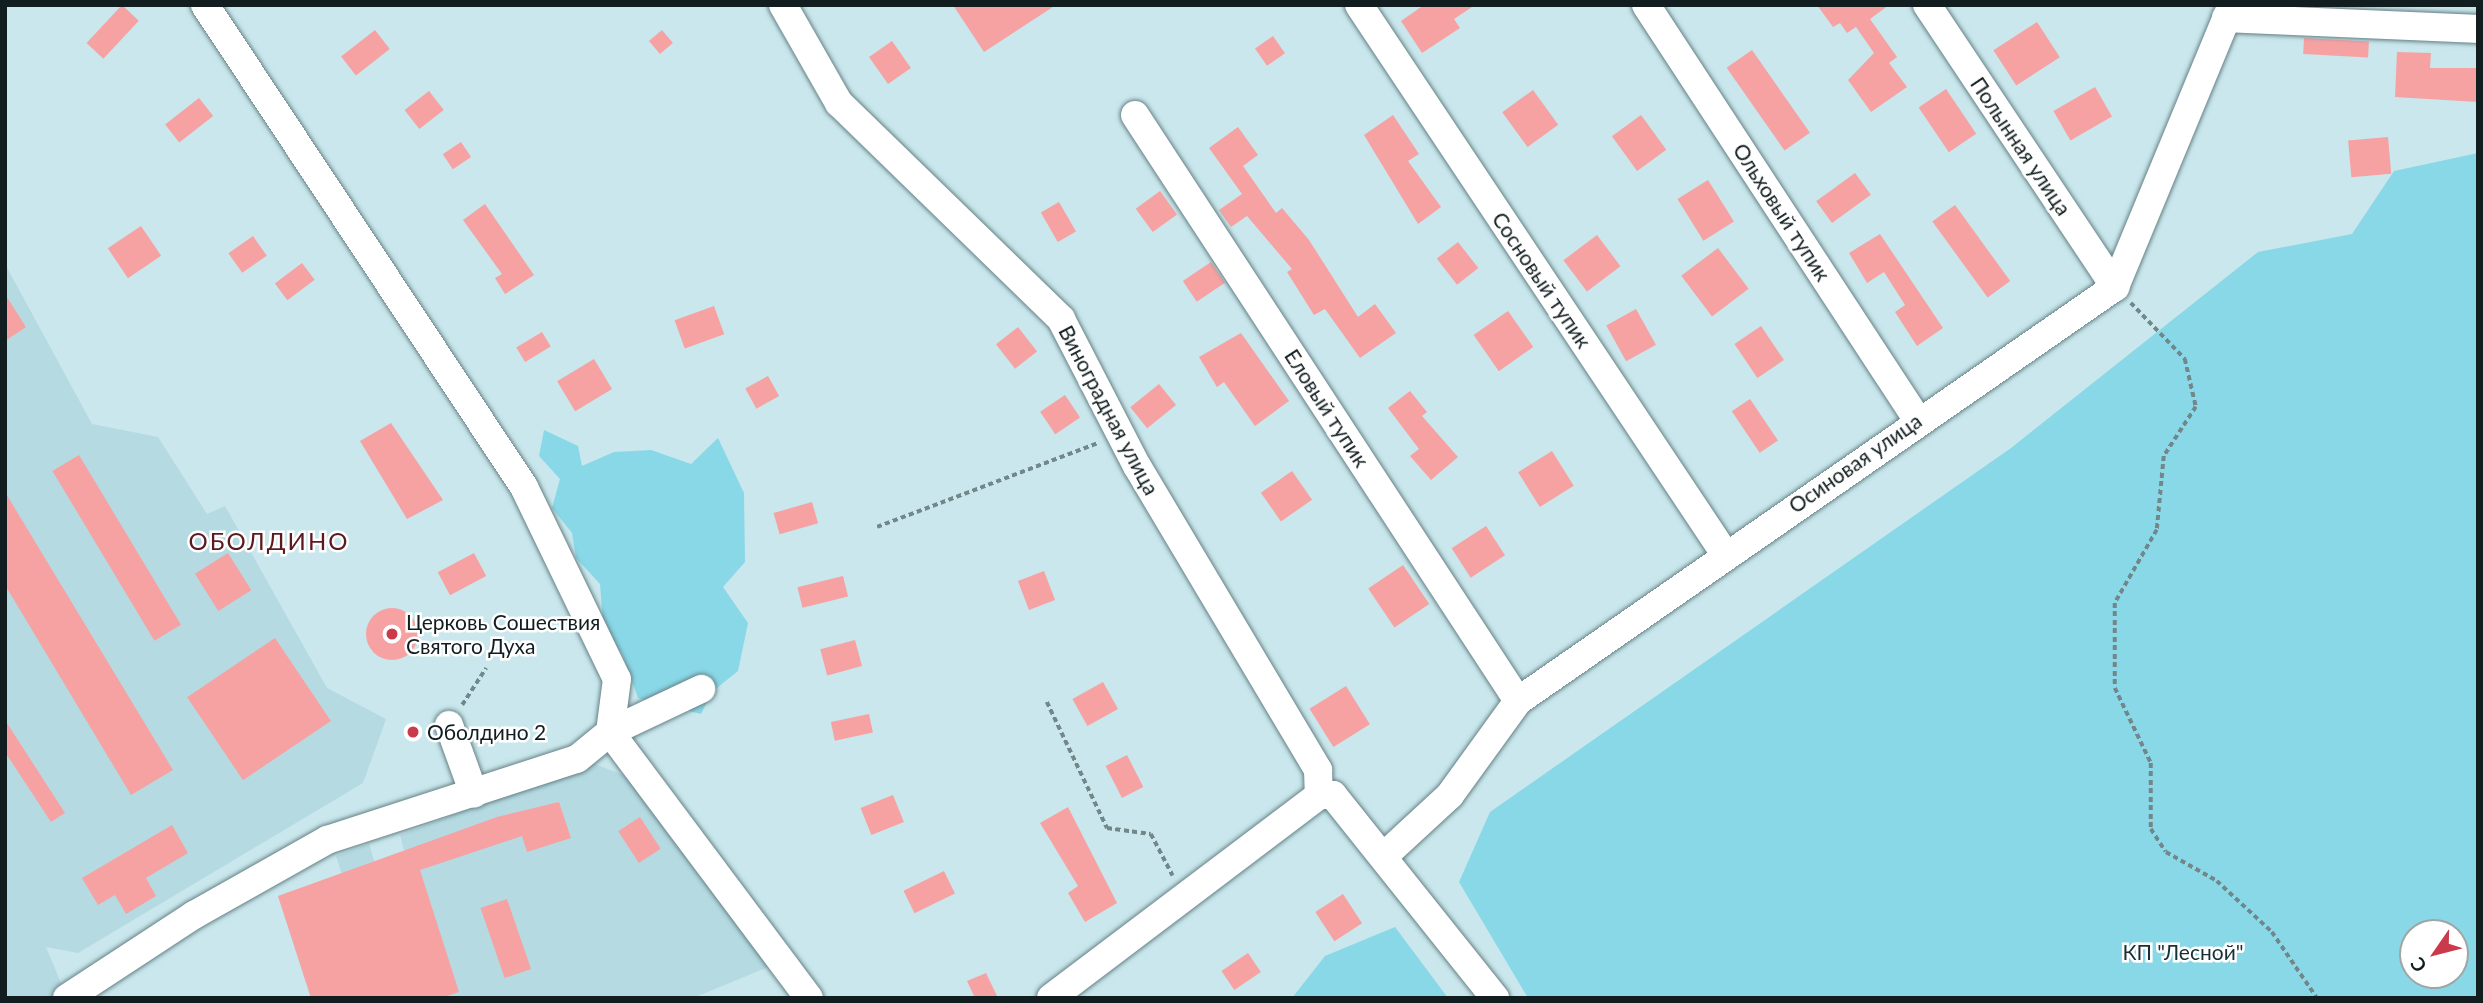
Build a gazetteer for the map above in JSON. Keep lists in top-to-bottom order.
{
  "streets": {
    "street": [
      "Полынная улица",
      "Ольховый тупик",
      "Сосновый тупик",
      "Еловый тупик",
      "Виноградная улица",
      "Осиновая улица"
    ]
  },
  "crossings": [
    ["Полынная улица", "Осиновая улица"],
    ["Ольховый тупик", "Осиновая улица"],
    ["Сосновый тупик", "Осиновая улица"],
    ["Еловый тупик", "Осиновая улица"]
  ],
  "districts": ["ОБОЛДИНО"],
  "parks": ["КП \"Лесной\""],
  "places": ["Церковь Сошествия Святого Духа", "Оболдино 2"],
  "north": "bottom left"
}
